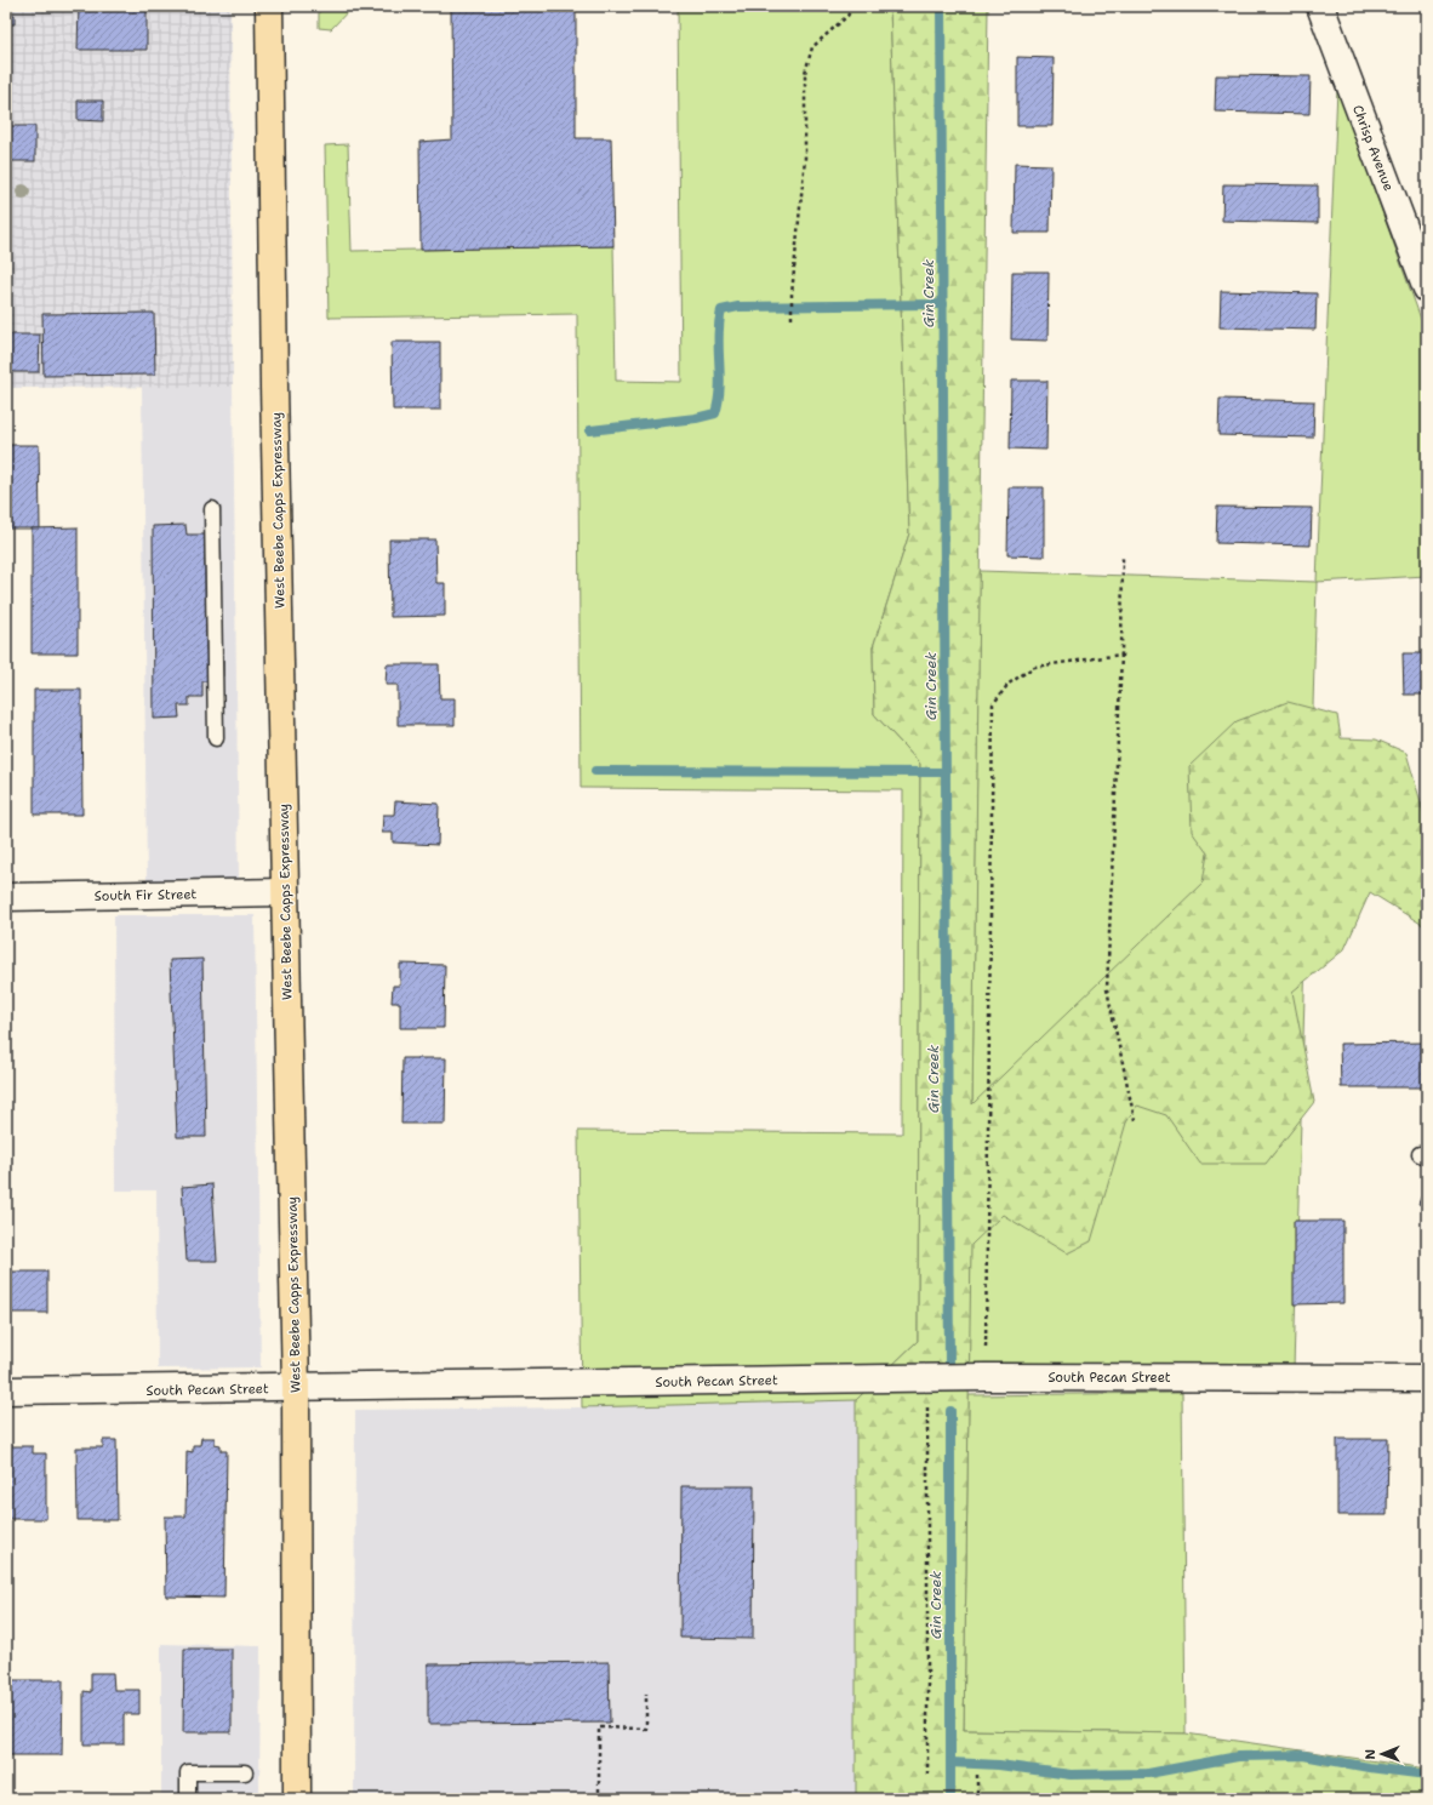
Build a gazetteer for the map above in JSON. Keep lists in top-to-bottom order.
{
  "streets": {
    "main road": ["West Beebe Capps Expressway"],
    "street": ["Chrisp Avenue", "South Fir Street", "South Pecan Street"]
  },
  "crossings": [
    ["West Beebe Capps Expressway", "South Fir Street"],
    ["West Beebe Capps Expressway", "South Pecan Street"]
  ],
  "water": ["Gin Creek"],
  "north": "left"
}
